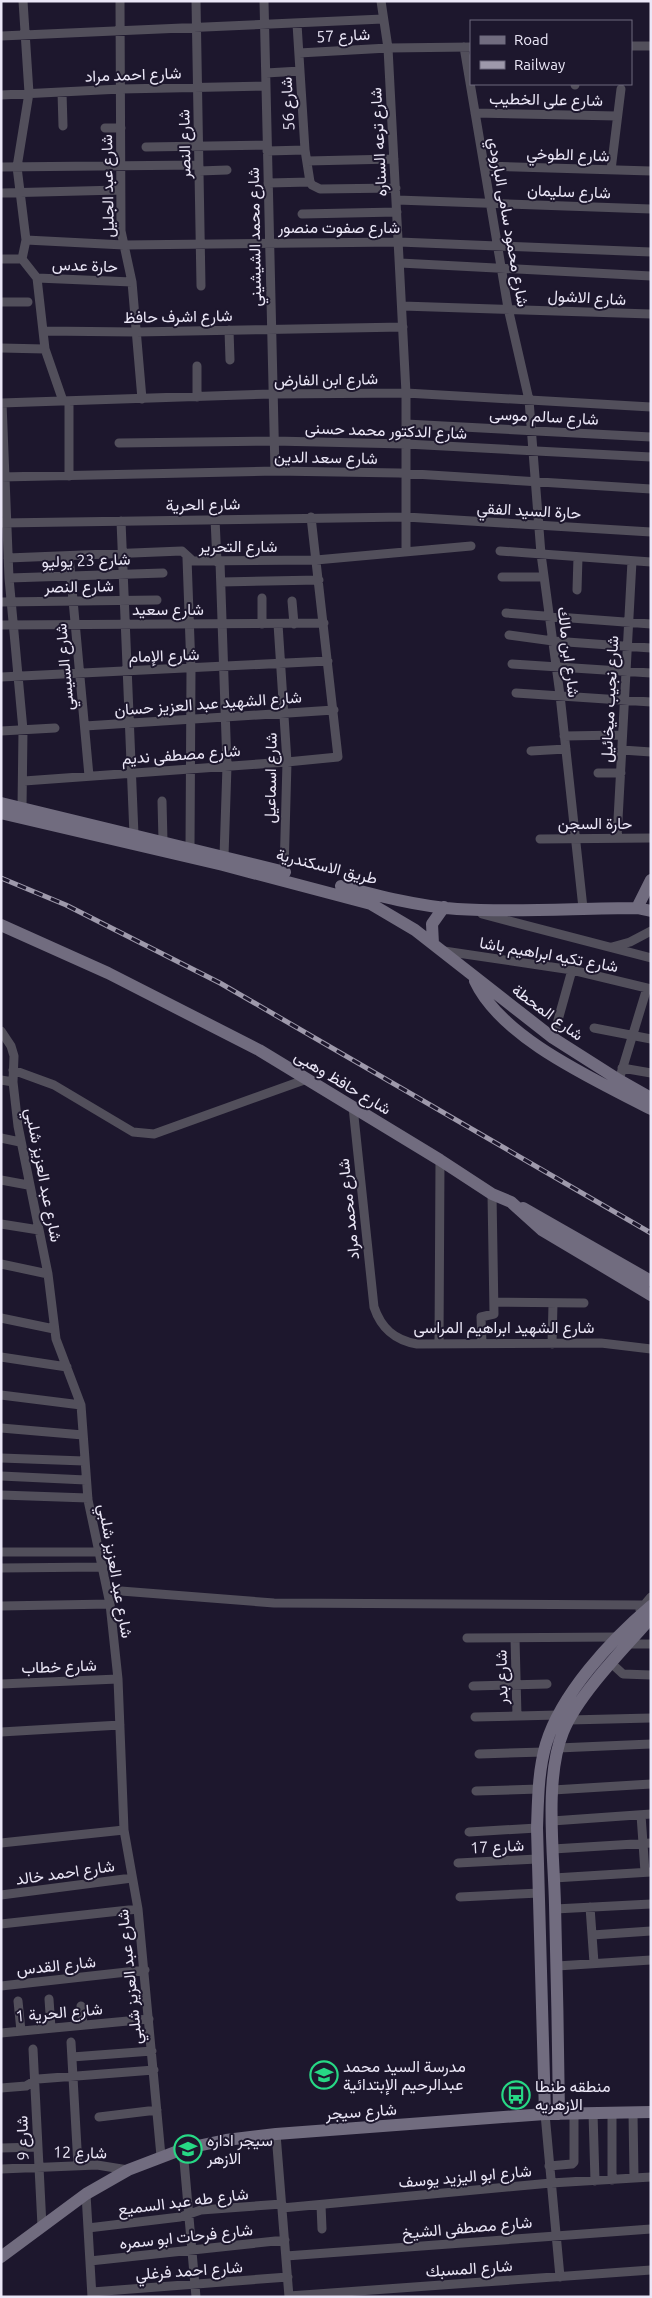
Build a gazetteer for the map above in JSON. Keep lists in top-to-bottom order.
{
  "streets": {
    "main road": [
      "طريق الاسكندرية",
      "شارع المحطة",
      "شارع حافظ وهبى",
      "شارع سيجر"
    ],
    "street": [
      "شارع 57",
      "شارع احمد مراد",
      "شارع على الخطيب",
      "شارع 56",
      "شارع ترعه السناره",
      "شارع النصر",
      "شارع الطوخي",
      "شارع عبد الجليل",
      "شارع سليمان",
      "شارع محمود سامى البارودي",
      "شارع صفوت منصور",
      "شارع محمد الشيشيني",
      "حارة عدس",
      "شارع الاشول",
      "شارع اشرف حافظ",
      "شارع ابن الفارض",
      "شارع سالم موسى",
      "شارع الدكتور محمد حسنى",
      "شارع سعد الدين",
      "شارع الحرية",
      "حارة السيد الفقي",
      "شارع التحرير",
      "شارع 23 يوليو",
      "شارع سعيد",
      "شارع ابن مالك",
      "شارع الإمام",
      "شارع السيسي",
      "شارع نجيب ميخائيل",
      "شارع الشهيد عبد العزيز حسان",
      "شارع مصطفى نديم",
      "شارع اسماعيل",
      "حارة السجن",
      "شارع تكيه ابراهيم باشا",
      "شارع عبد العزيز شلبي",
      "شارع محمد مراد",
      "شارع الشهيد ابراهيم المراسى",
      "شارع خطاب",
      "شارع بدر",
      "شارع 17",
      "شارع احمد خالد",
      "شارع القدس",
      "شارع الحرية 1",
      "شارع 9",
      "شارع 12",
      "شارع ابو اليزيد يوسف",
      "شارع طه عبد السميع",
      "شارع مصطفى الشيخ",
      "شارع فرحات ابو سمره",
      "شارع المسبك",
      "شارع احمد فرغلي"
    ]
  },
  "crossings": [
    ["شارع 57", "شارع 56"],
    ["شارع 57", "شارع ترعه السناره"],
    ["شارع 57", "شارع محمود سامى البارودي"],
    ["شارع احمد مراد", "شارع النصر"],
    ["شارع احمد مراد", "شارع عبد الجليل"],
    ["شارع احمد مراد", "شارع محمد الشيشيني"],
    ["شارع على الخطيب", "شارع محمود سامى البارودي"],
    ["شارع ترعه السناره", "شارع سليمان"],
    ["شارع ترعه السناره", "شارع صفوت منصور"],
    ["شارع ترعه السناره", "شارع الاشول"],
    ["شارع ترعه السناره", "شارع اشرف حافظ"],
    ["شارع ترعه السناره", "شارع ابن الفارض"],
    ["شارع ترعه السناره", "شارع سالم موسى"],
    ["شارع ترعه السناره", "شارع الدكتور محمد حسنى"],
    ["شارع ترعه السناره", "شارع سعد الدين"],
    ["شارع ترعه السناره", "شارع الحرية"],
    ["شارع ترعه السناره", "حارة السيد الفقي"],
    ["شارع ترعه السناره", "شارع التحرير"],
    ["شارع النصر", "شارع صفوت منصور"],
    ["شارع النصر", "شارع السيسي"],
    ["شارع الطوخي", "شارع محمود سامى البارودي"],
    ["شارع عبد الجليل", "شارع صفوت منصور"],
    ["شارع عبد الجليل", "حارة عدس"],
    ["شارع عبد الجليل", "شارع اشرف حافظ"],
    ["شارع عبد الجليل", "شارع ابن الفارض"],
    ["شارع سليمان", "شارع محمود سامى البارودي"],
    ["شارع محمود سامى البارودي", "شارع صفوت منصور"],
    ["شارع محمود سامى البارودي", "شارع الاشول"],
    ["شارع محمود سامى البارودي", "شارع ابن الفارض"],
    ["شارع محمود سامى البارودي", "شارع ابن مالك"],
    ["شارع صفوت منصور", "شارع محمد الشيشيني"],
    ["شارع محمد الشيشيني", "شارع اشرف حافظ"],
    ["شارع محمد الشيشيني", "شارع ابن الفارض"],
    ["شارع محمد الشيشيني", "شارع الدكتور محمد حسنى"],
    ["شارع محمد الشيشيني", "شارع سعد الدين"],
    ["شارع ابن الفارض", "شارع ابن مالك"],
    ["شارع سالم موسى", "شارع ابن مالك"],
    ["شارع الدكتور محمد حسنى", "شارع ابن مالك"],
    ["شارع سعد الدين", "شارع ابن مالك"],
    ["شارع الحرية", "حارة السيد الفقي"],
    ["حارة السيد الفقي", "شارع ابن مالك"],
    ["شارع التحرير", "شارع السيسي"],
    ["شارع 23 يوليو", "شارع السيسي"],
    ["شارع سعيد", "شارع السيسي"],
    ["شارع سعيد", "شارع اسماعيل"],
    ["شارع ابن مالك", "حارة السجن"],
    ["شارع ابن مالك", "طريق الاسكندرية"],
    ["شارع الإمام", "شارع السيسي"],
    ["شارع الإمام", "شارع اسماعيل"],
    ["شارع السيسي", "شارع الشهيد عبد العزيز حسان"],
    ["شارع السيسي", "شارع مصطفى نديم"],
    ["شارع نجيب ميخائيل", "حارة السجن"],
    ["شارع الشهيد عبد العزيز حسان", "شارع مصطفى نديم"],
    ["شارع الشهيد عبد العزيز حسان", "شارع اسماعيل"],
    ["شارع مصطفى نديم", "شارع اسماعيل"],
    ["شارع اسماعيل", "طريق الاسكندرية"],
    ["طريق الاسكندرية", "شارع تكيه ابراهيم باشا"],
    ["طريق الاسكندرية", "شارع المحطة"],
    ["شارع تكيه ابراهيم باشا", "شارع المحطة"],
    ["شارع حافظ وهبى", "شارع محمد مراد"],
    ["شارع عبد العزيز شلبي", "شارع خطاب"],
    ["شارع عبد العزيز شلبي", "شارع احمد خالد"],
    ["شارع عبد العزيز شلبي", "شارع القدس"],
    ["شارع عبد العزيز شلبي", "شارع الحرية 1"],
    ["شارع عبد العزيز شلبي", "شارع سيجر"],
    ["شارع محمد مراد", "شارع الشهيد ابراهيم المراسى"],
    ["شارع سيجر", "شارع 9"],
    ["شارع سيجر", "شارع 12"],
    ["شارع 9", "شارع 12"],
    ["شارع ابو اليزيد يوسف", "شارع طه عبد السميع"]
  ],
  "places": {
    "school or university": ["مدرسة السيد محمد عبدالرحيم الإبتدائية", "سيجر اداره الازهر"],
    "bus stop": ["منطقه طنطا الازهريه"]
  },
  "legend": ["Road", "Railway"]
}
